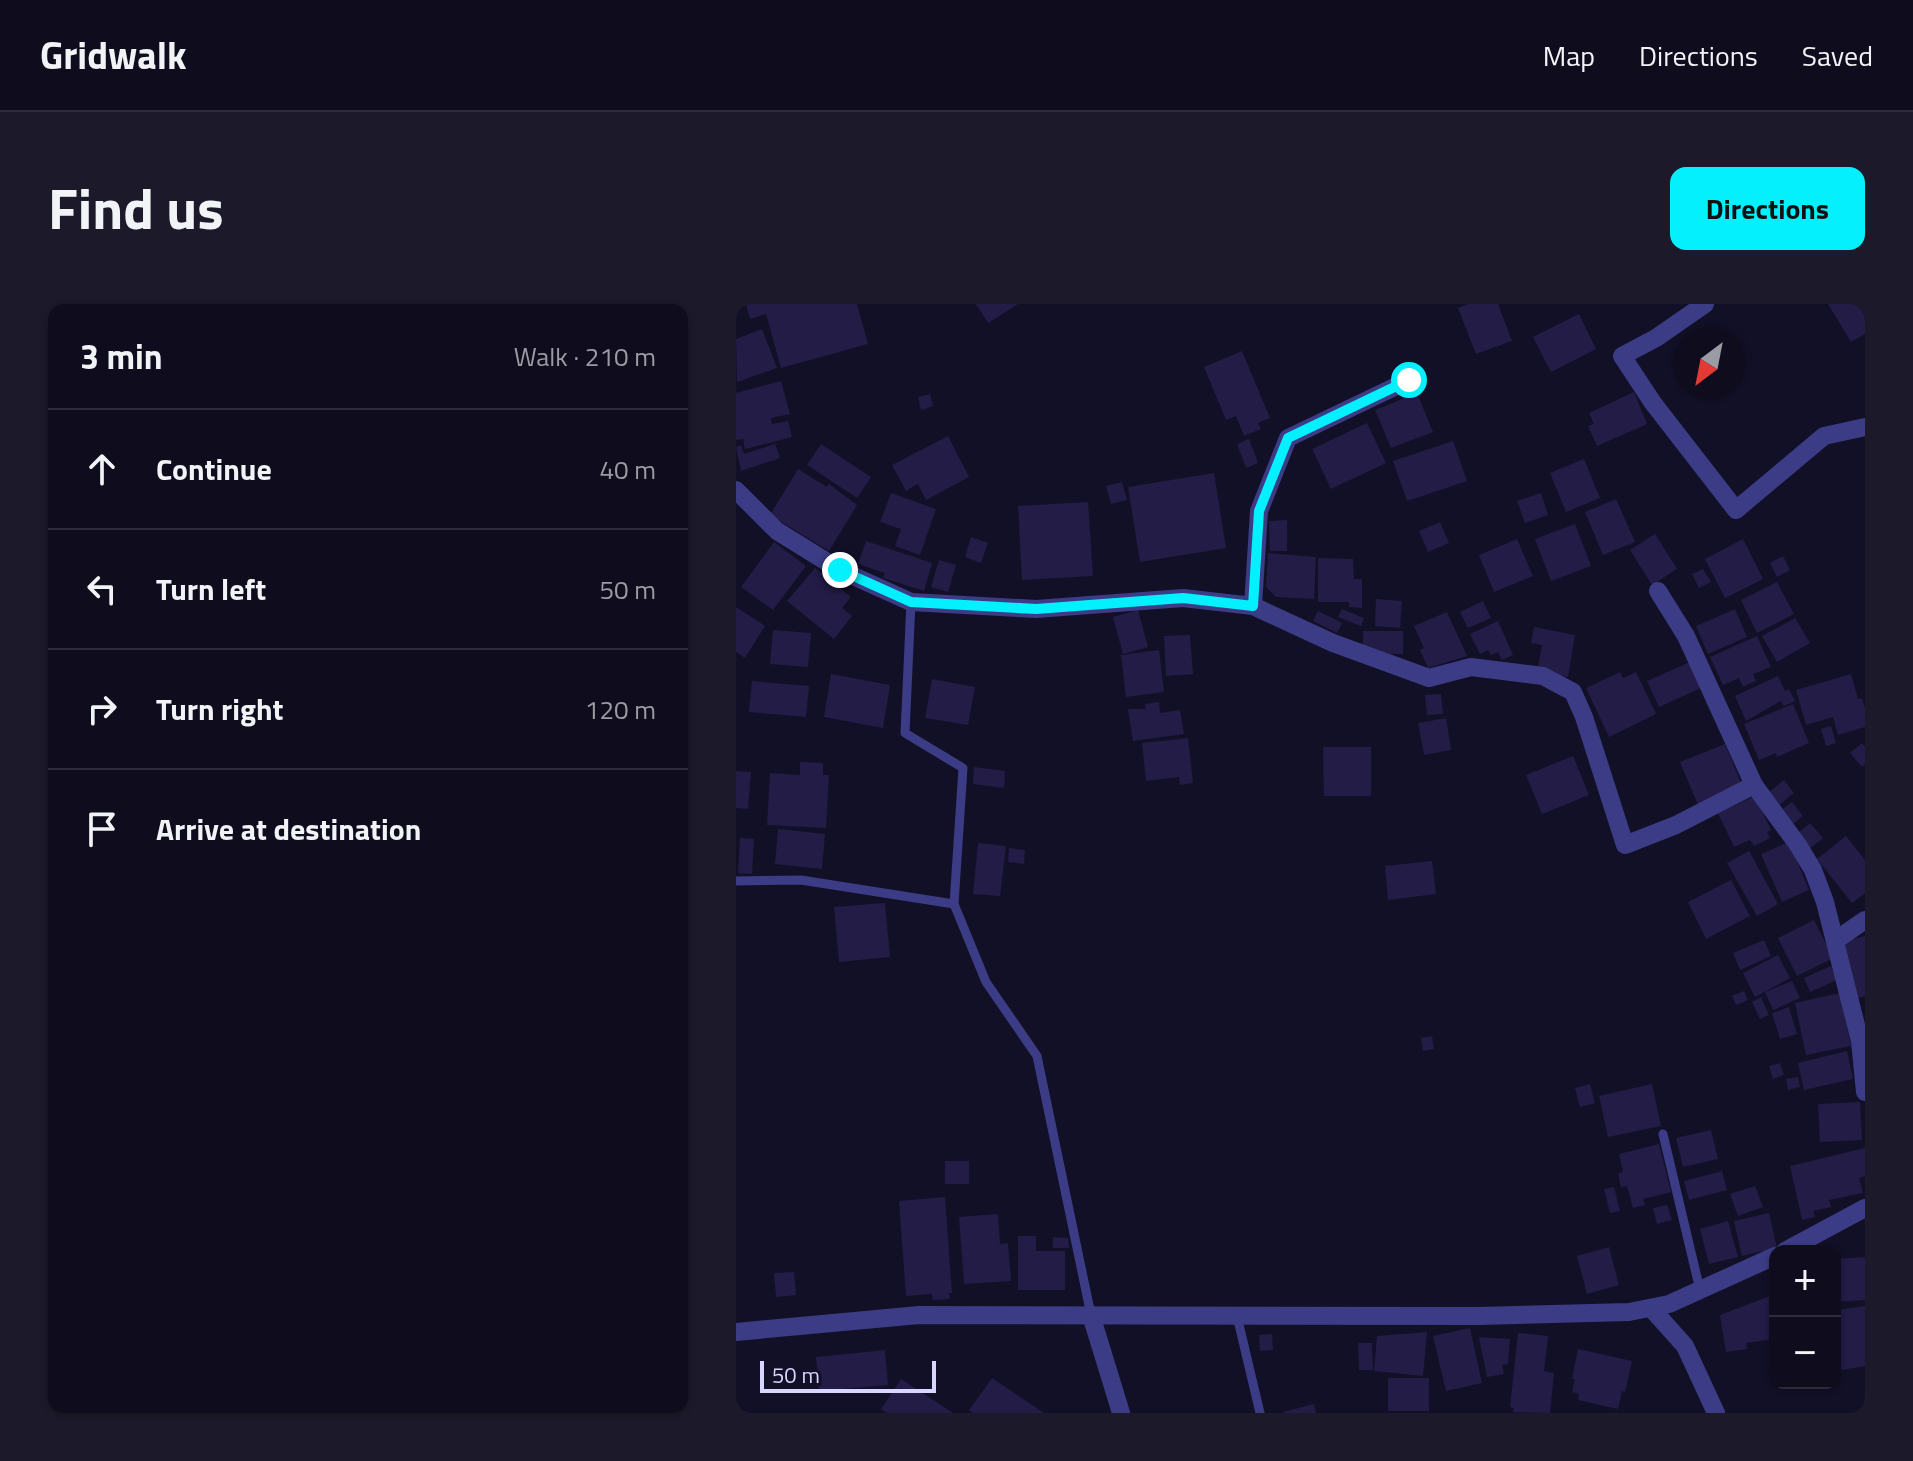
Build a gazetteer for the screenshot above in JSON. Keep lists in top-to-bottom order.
{
  "scale_bar": "50 m",
  "north": "bottom left",
  "page": {
    "header": "Gridwalk",
    "nav": ["Map", "Directions", "Saved"],
    "title": "Find us",
    "buttons": "Directions",
    "heading": ["3 min", "Walk · 210 m"],
    "list": [
      ["Continue", "40 m"],
      ["Turn left", "50 m"],
      ["Turn right", "120 m"],
      "Arrive at destination"
    ],
    "map_buttons": ["+", "−"],
    "scale": "50 m"
  }
}
